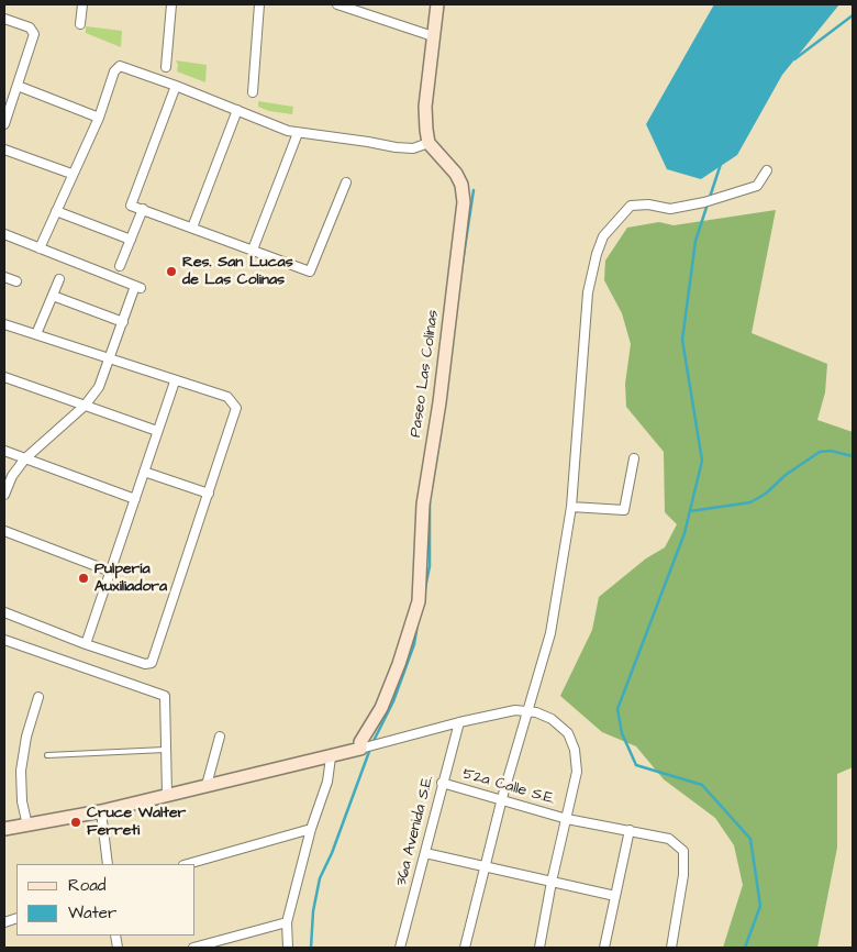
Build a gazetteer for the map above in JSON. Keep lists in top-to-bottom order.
{
  "streets": {
    "street": ["Paseo Las Colinas", "52a Calle S.E.", "36a Avenida S.E."]
  },
  "crossings": [
    ["52a Calle S.E.", "36a Avenida S.E."]
  ],
  "places": ["Res. San Lucas de Las Colinas", "Pulpería Auxiliadora", "Cruce Walter Ferreti"],
  "legend": ["Road", "Water"]
}
